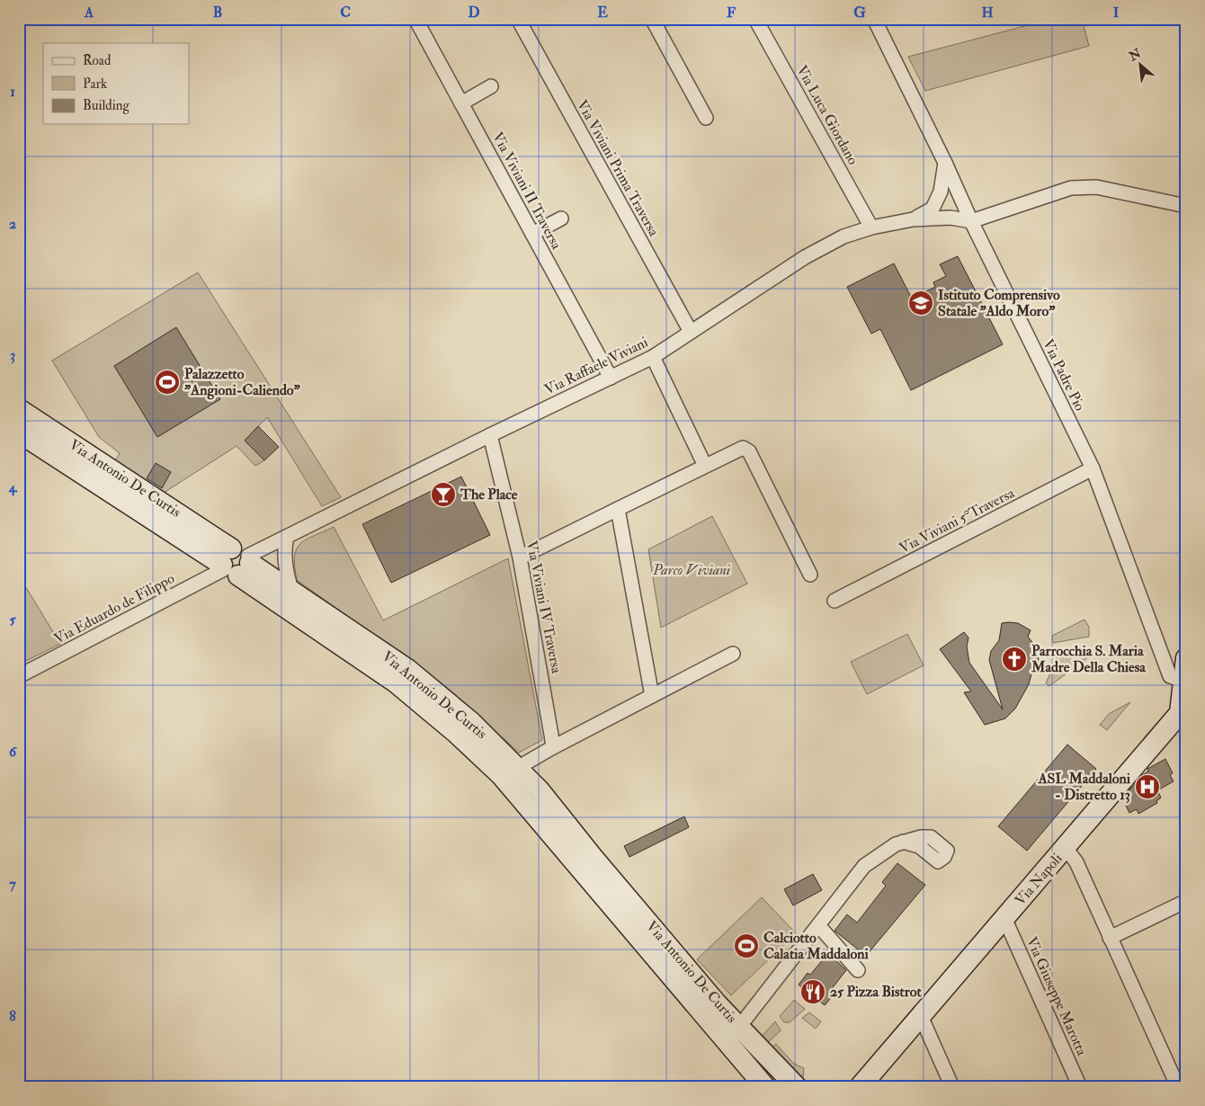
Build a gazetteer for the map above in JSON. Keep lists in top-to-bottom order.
{
  "streets": {
    "street": [
      "Via Luca Giordano",
      "Via Viviani Prima Traversa",
      "Via Viviani II Traversa",
      "Via Raffaele Viviani",
      "Via Padre Pio",
      "Via Antonio De Curtis",
      "Via Viviani 5°Traversa",
      "Via Viviani IV Traversa",
      "Via Eduardo de Filippo",
      "Via Napoli",
      "Via Giuseppe Marotta"
    ]
  },
  "crossings": [
    ["Via Luca Giordano", "Via Raffaele Viviani"],
    ["Via Viviani Prima Traversa", "Via Raffaele Viviani"],
    ["Via Viviani II Traversa", "Via Raffaele Viviani"],
    ["Via Raffaele Viviani", "Via Padre Pio"],
    ["Via Raffaele Viviani", "Via Antonio De Curtis"],
    ["Via Raffaele Viviani", "Via Viviani IV Traversa"],
    ["Via Raffaele Viviani", "Via Eduardo de Filippo"],
    ["Via Padre Pio", "Via Viviani 5°Traversa"],
    ["Via Padre Pio", "Via Napoli"],
    ["Via Antonio De Curtis", "Via Eduardo de Filippo"],
    ["Via Napoli", "Via Giuseppe Marotta"]
  ],
  "parks": ["Parco Viviani"],
  "places": {
    "school or university": ["Istituto Comprensivo Statale \"Aldo Moro\""],
    "sports": ["Palazzetto \"Angioni-Caliendo\"", "Calciotto Calatia Maddaloni"],
    "bar": ["The Place"],
    "church": ["Parrocchia S. Maria Madre Della Chiesa"],
    "hospital": ["ASL Maddaloni - Distretto 13"],
    "restaurant": ["25 Pizza Bistrot"]
  },
  "legend": ["Road", "Park", "Building"],
  "north": "top left",
  "grid": {
    "columns": [
      "A",
      "B",
      "C",
      "D",
      "E",
      "F",
      "G",
      "H",
      "I"
    ],
    "rows": [
      "1",
      "2",
      "3",
      "4",
      "5",
      "6",
      "7",
      "8"
    ]
  }
}
